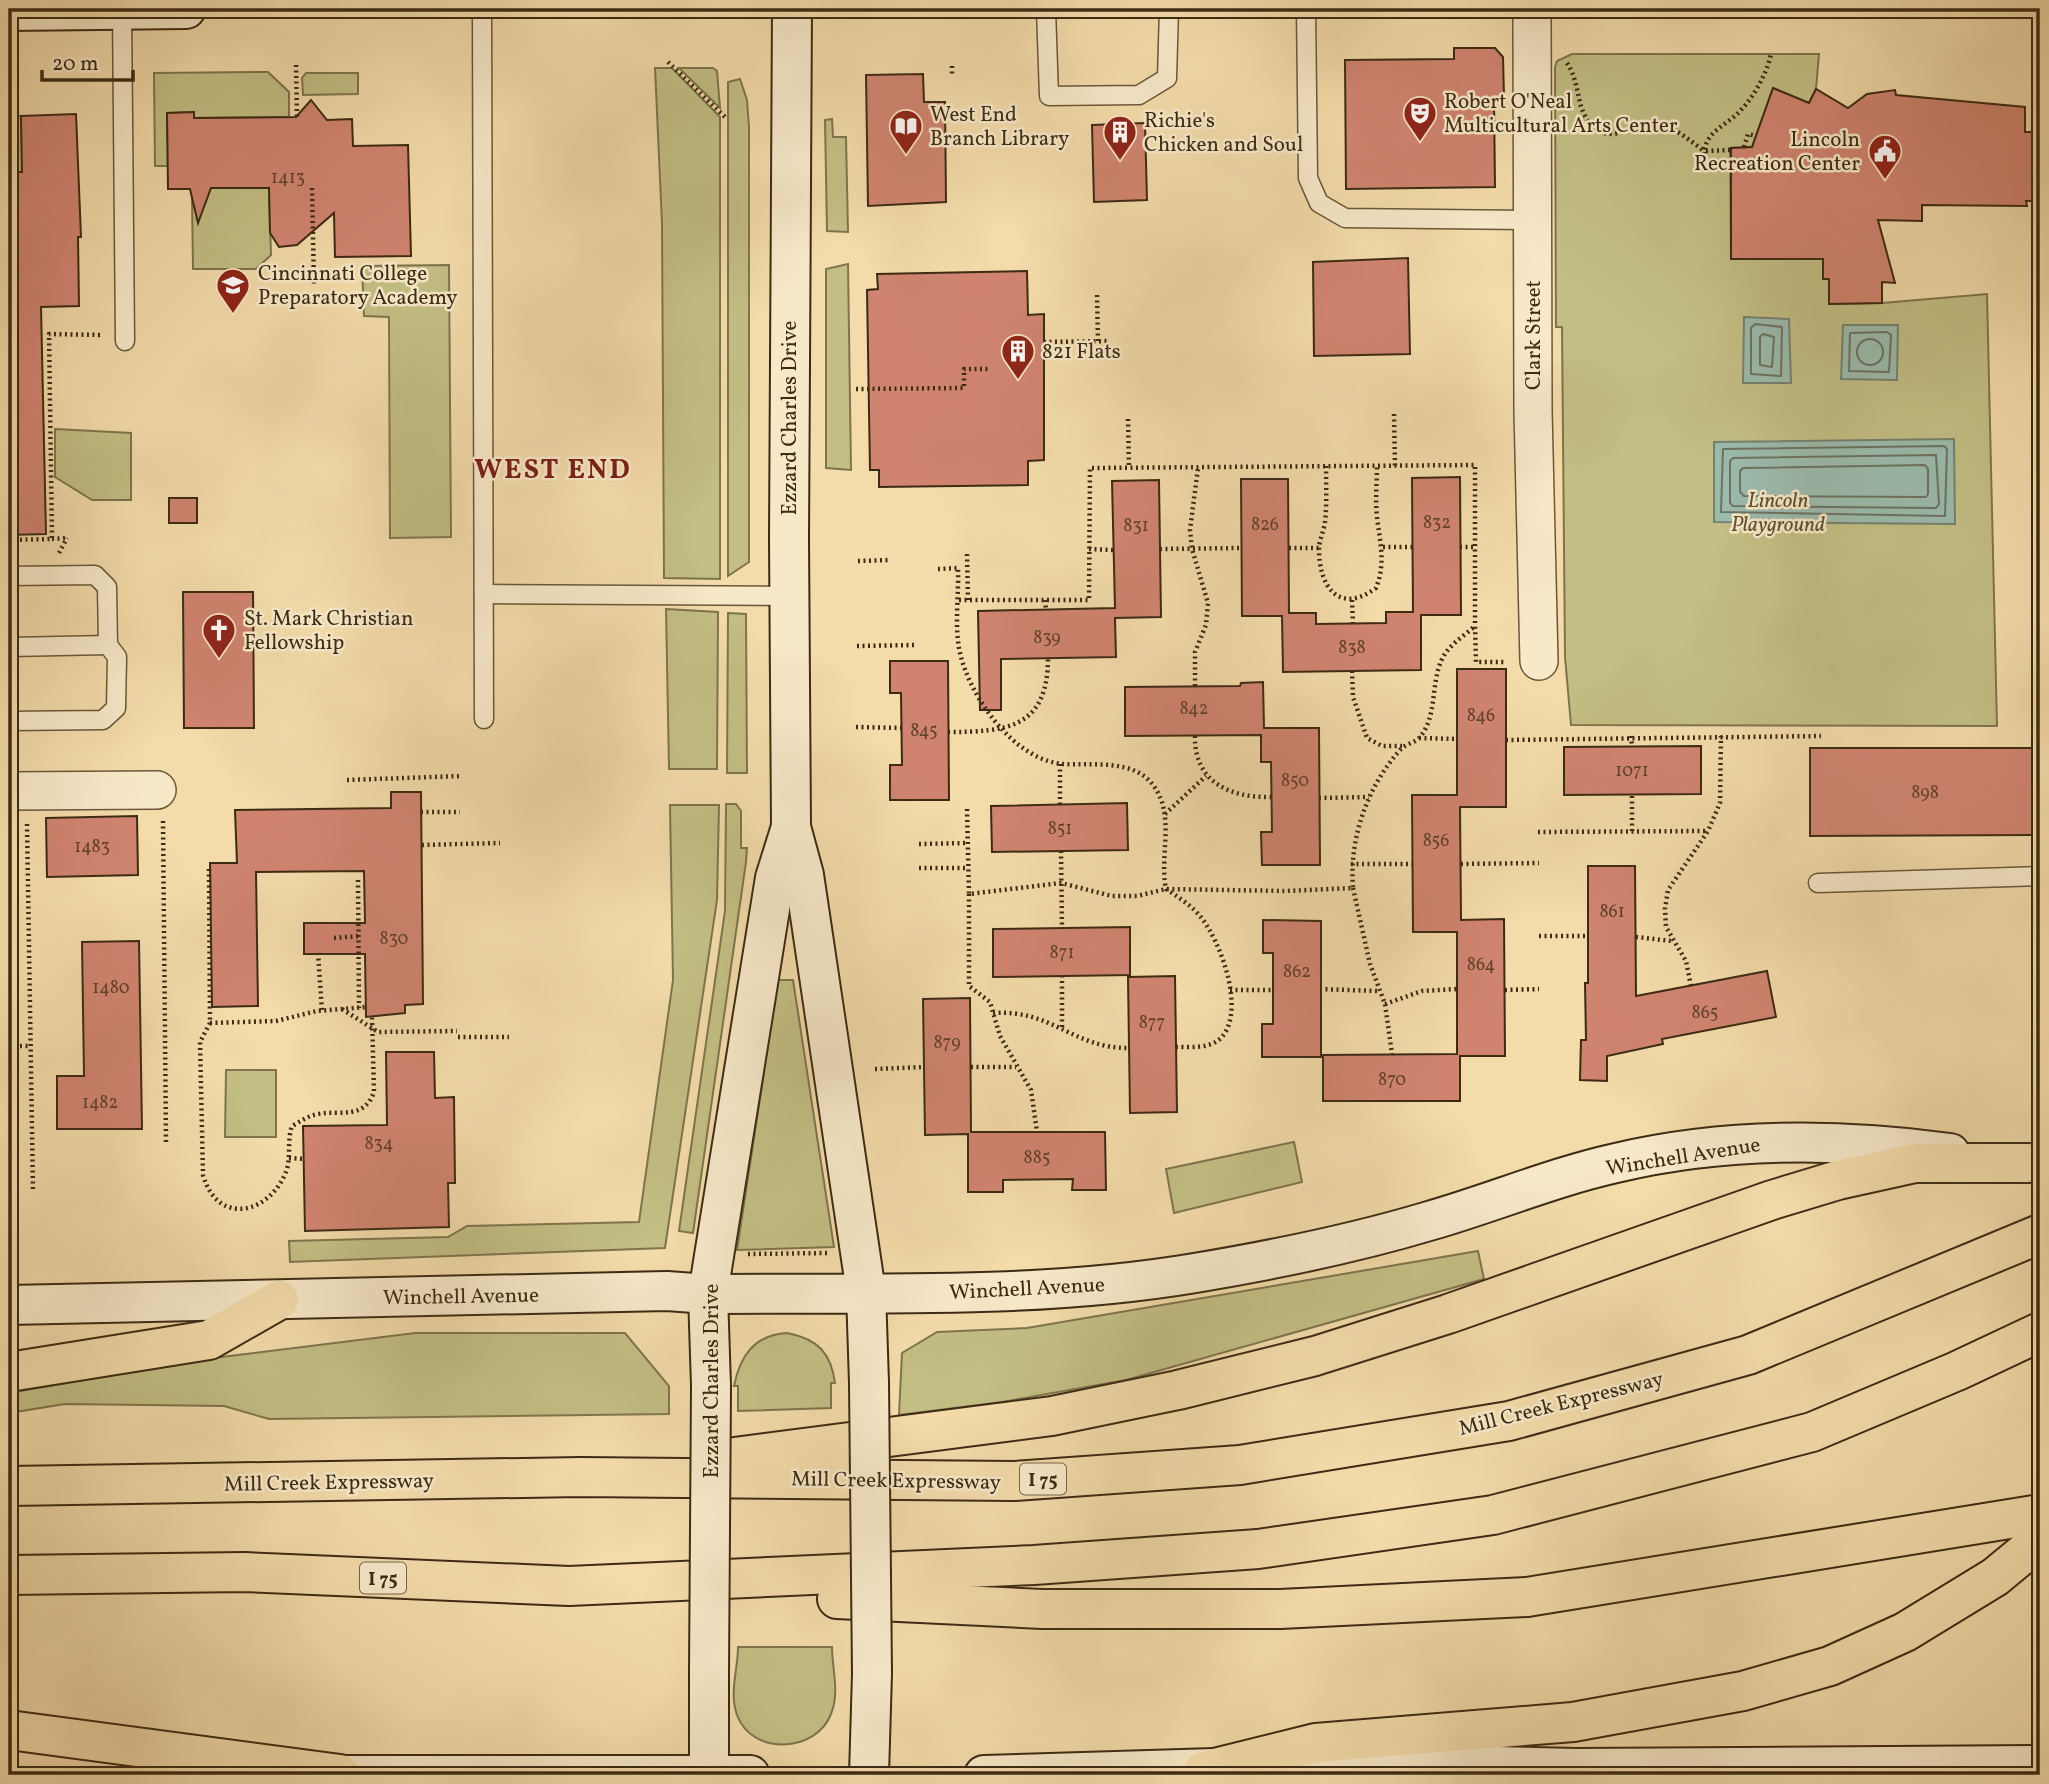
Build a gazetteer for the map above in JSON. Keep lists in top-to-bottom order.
{
  "streets": {
    "highway": ["Mill Creek Expressway", "I 75"],
    "main road": ["Ezzard Charles Drive", "Winchell Avenue"],
    "street": ["Clark Street"]
  },
  "crossings": [
    ["Ezzard Charles Drive", "Winchell Avenue"]
  ],
  "districts": ["WEST END"],
  "parks": ["Lincoln Playground"],
  "places": {
    "theatre": ["Robert O'Neal Multicultural Arts Center"],
    "library": ["West End Branch Library"],
    "building": ["Richie's Chicken and Soul", "821 Flats"],
    "public building": ["Lincoln Recreation Center"],
    "school or university": ["Cincinnati College Preparatory Academy"],
    "church": ["St. Mark Christian Fellowship"]
  },
  "house_numbers": [
    "1413",
    "832",
    "826",
    "831",
    "839",
    "838",
    "842",
    "846",
    "845",
    "1071",
    "850",
    "898",
    "851",
    "856",
    "1483",
    "861",
    "830",
    "871",
    "864",
    "862",
    "1480",
    "865",
    "877",
    "879",
    "870",
    "1482",
    "834",
    "885"
  ],
  "scale_bar": "20 m"
}
